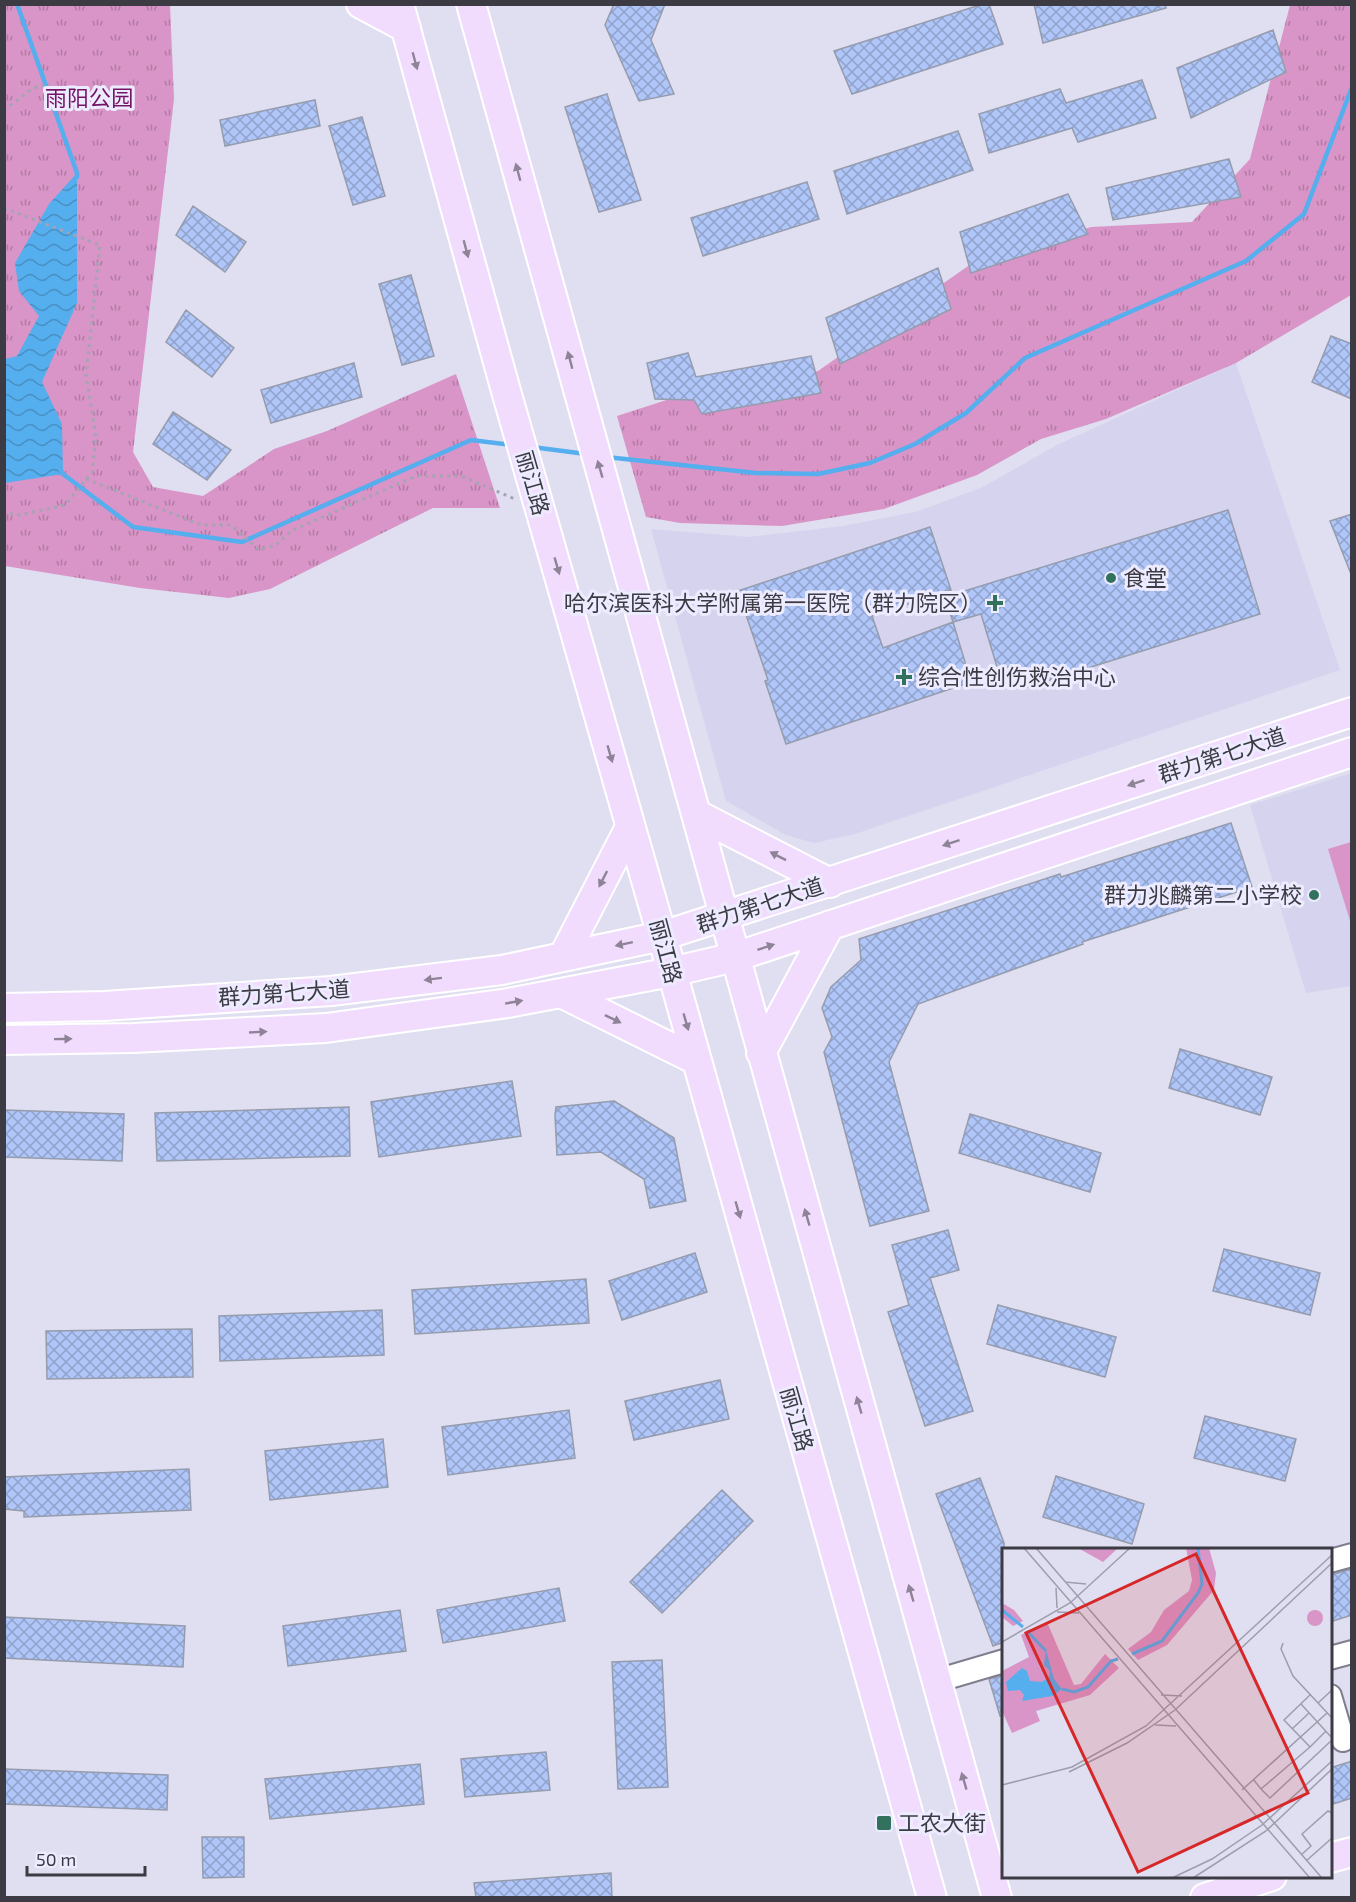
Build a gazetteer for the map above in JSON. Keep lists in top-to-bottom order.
{
  "streets": {
    "main road": ["丽江路", "群力第七大道"]
  },
  "crossings": [
    ["丽江路", "群力第七大道"]
  ],
  "parks": ["雨阳公园"],
  "places": {
    "other": ["食堂", "群力兆麟第二小学校"],
    "health": ["哈尔滨医科大学附属第一医院（群力院区）", "综合性创伤救治中心"],
    "transit": ["工农大街"]
  },
  "scale_bar": "50 m"
}
